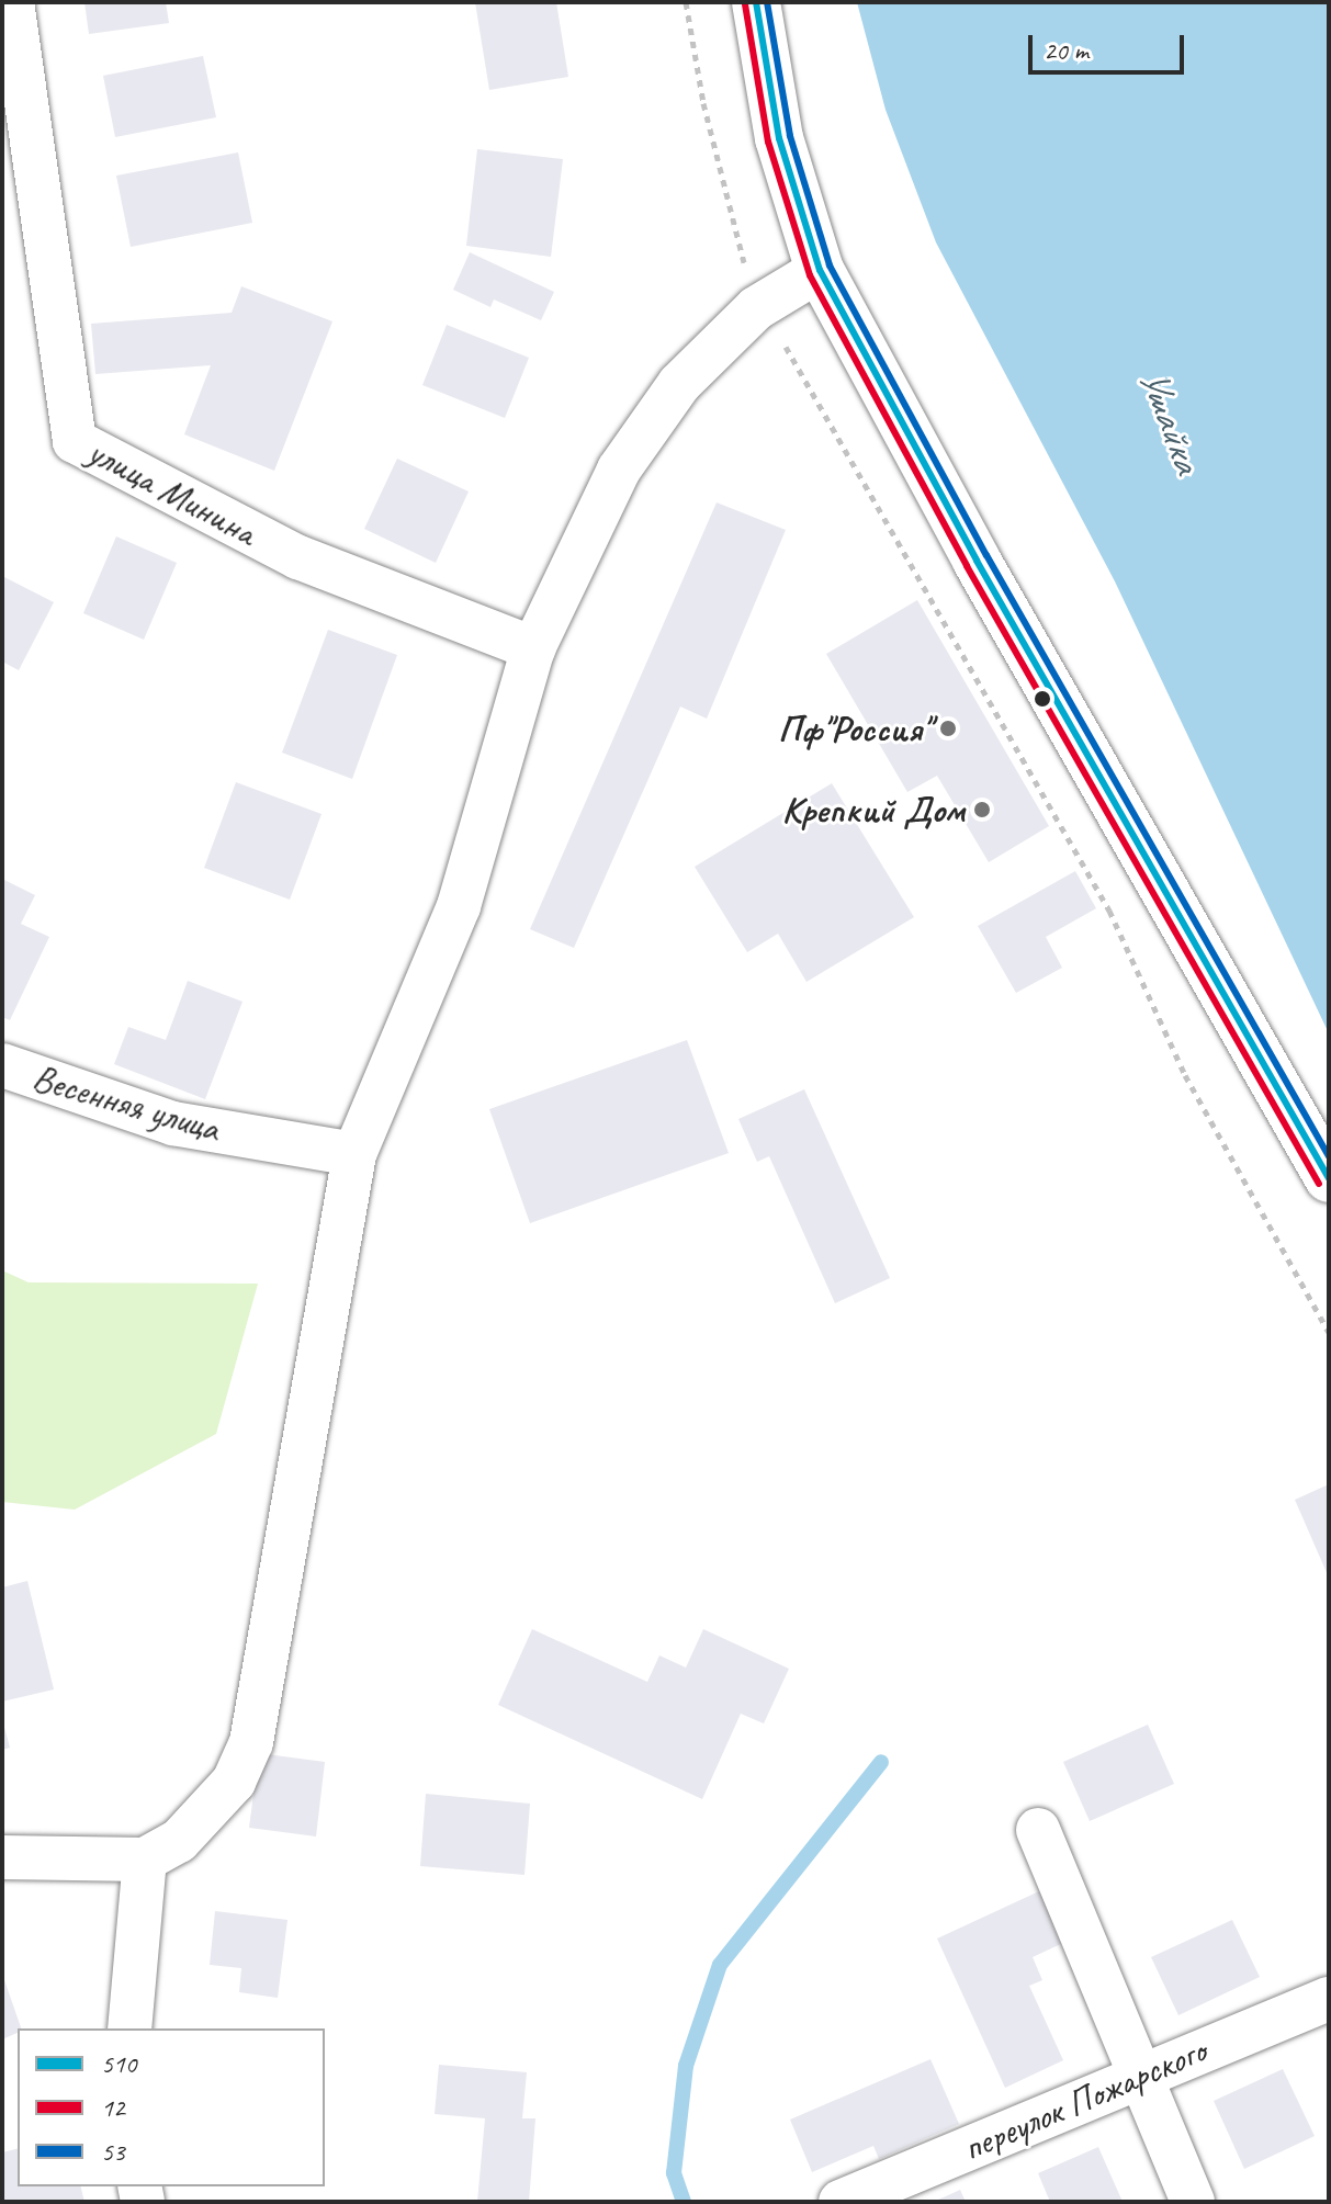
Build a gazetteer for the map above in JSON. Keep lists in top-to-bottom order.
{
  "streets": {
    "street": ["улица Минина", "Весенняя улица", "переулок Пожарского"]
  },
  "water": ["Ушайка"],
  "places": ["Пф\"Россия\"", "Крепкий Дом"],
  "lines": ["transit line 510", "transit line 53", "transit line 12"],
  "legend": ["510", "12", "53"],
  "scale_bar": "20 m"
}
